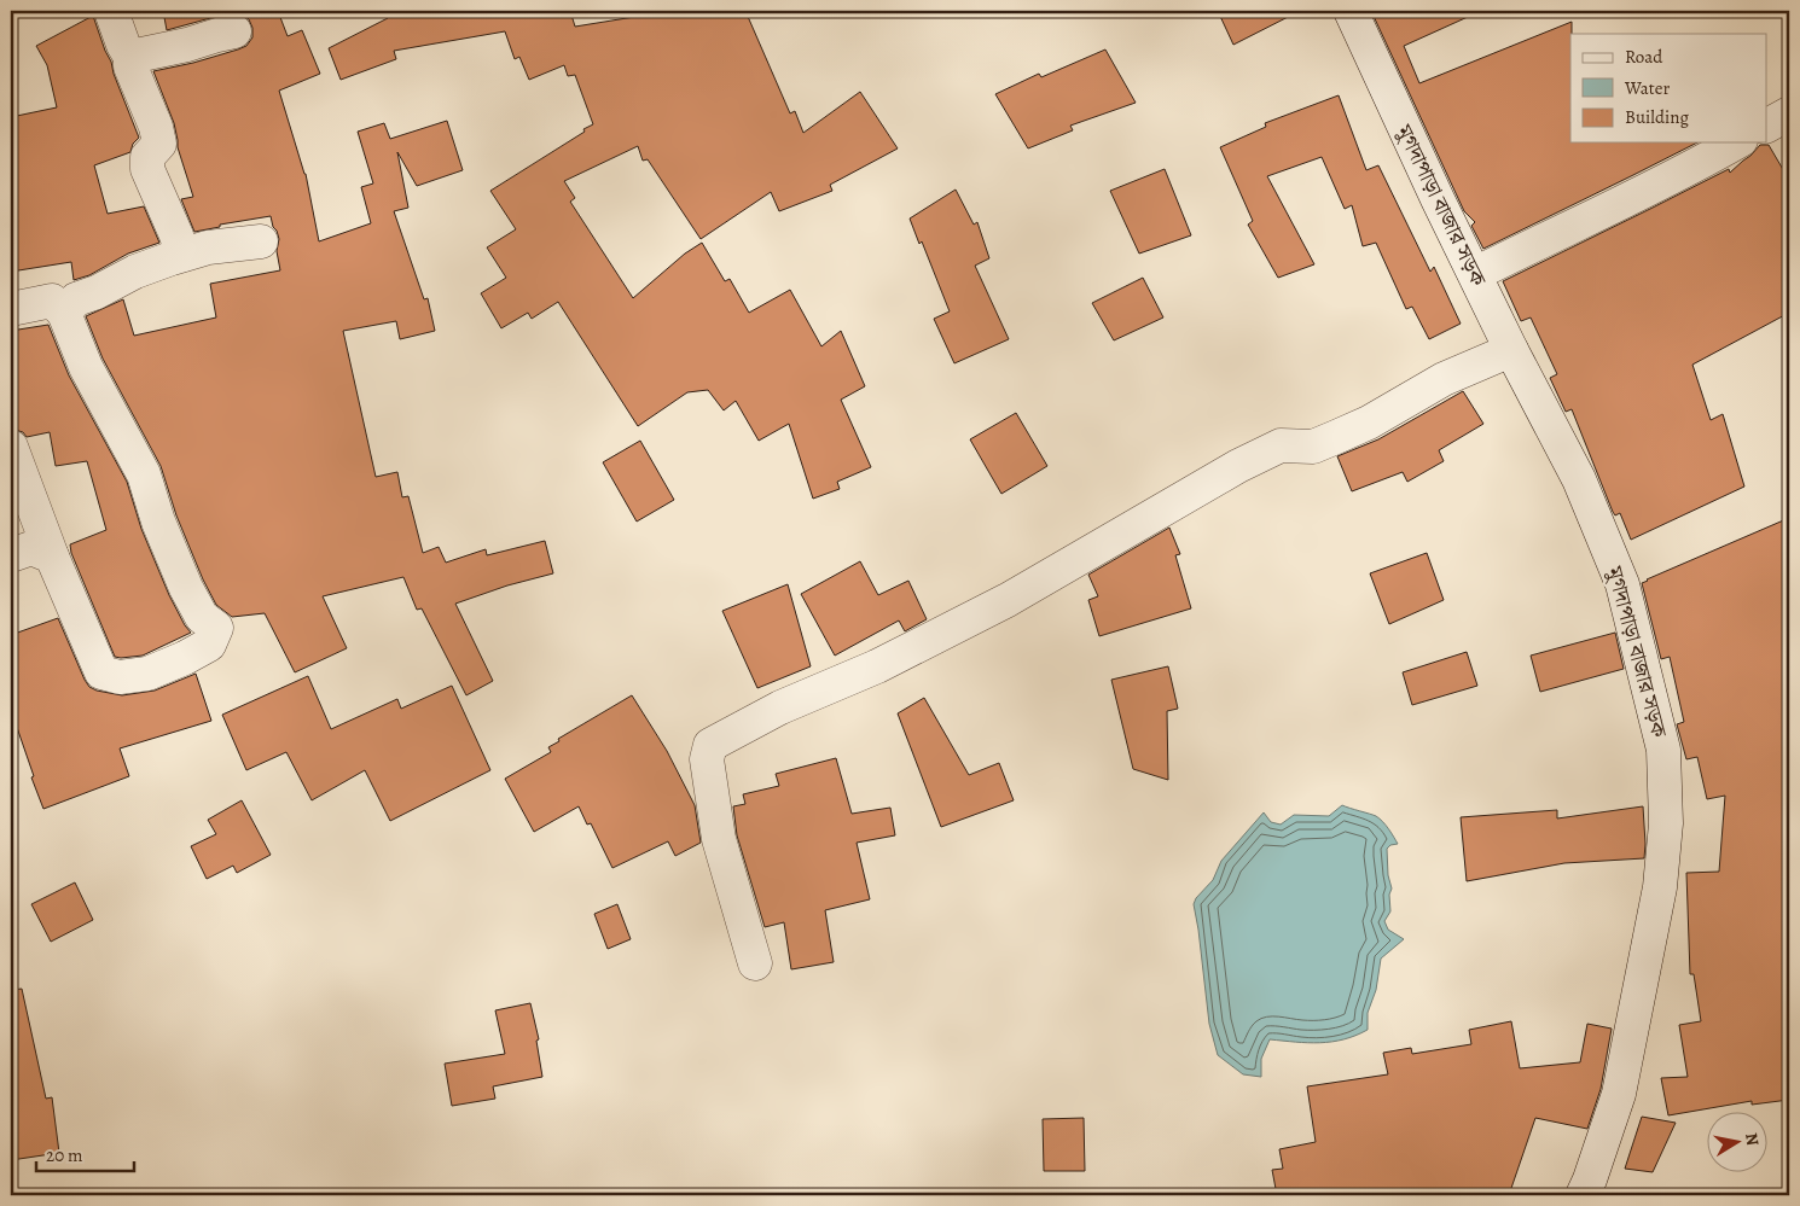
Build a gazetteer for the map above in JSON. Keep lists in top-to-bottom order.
{
  "streets": {
    "street": ["মুগদাপাড়া বাজার সড়ক"]
  },
  "legend": ["Road", "Water", "Building"],
  "scale_bar": "20 m",
  "north": "right"
}
